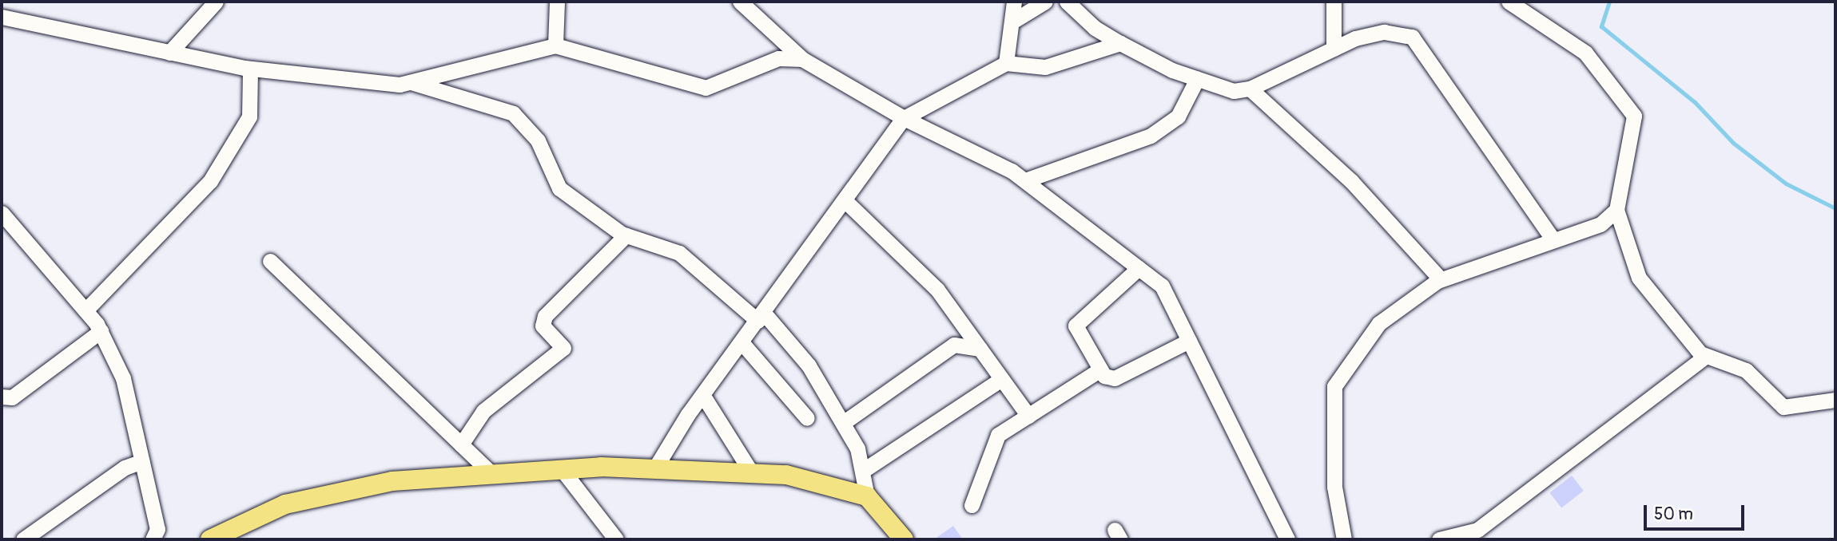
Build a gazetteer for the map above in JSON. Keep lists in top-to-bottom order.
{
  "scale_bar": "50 m"
}
